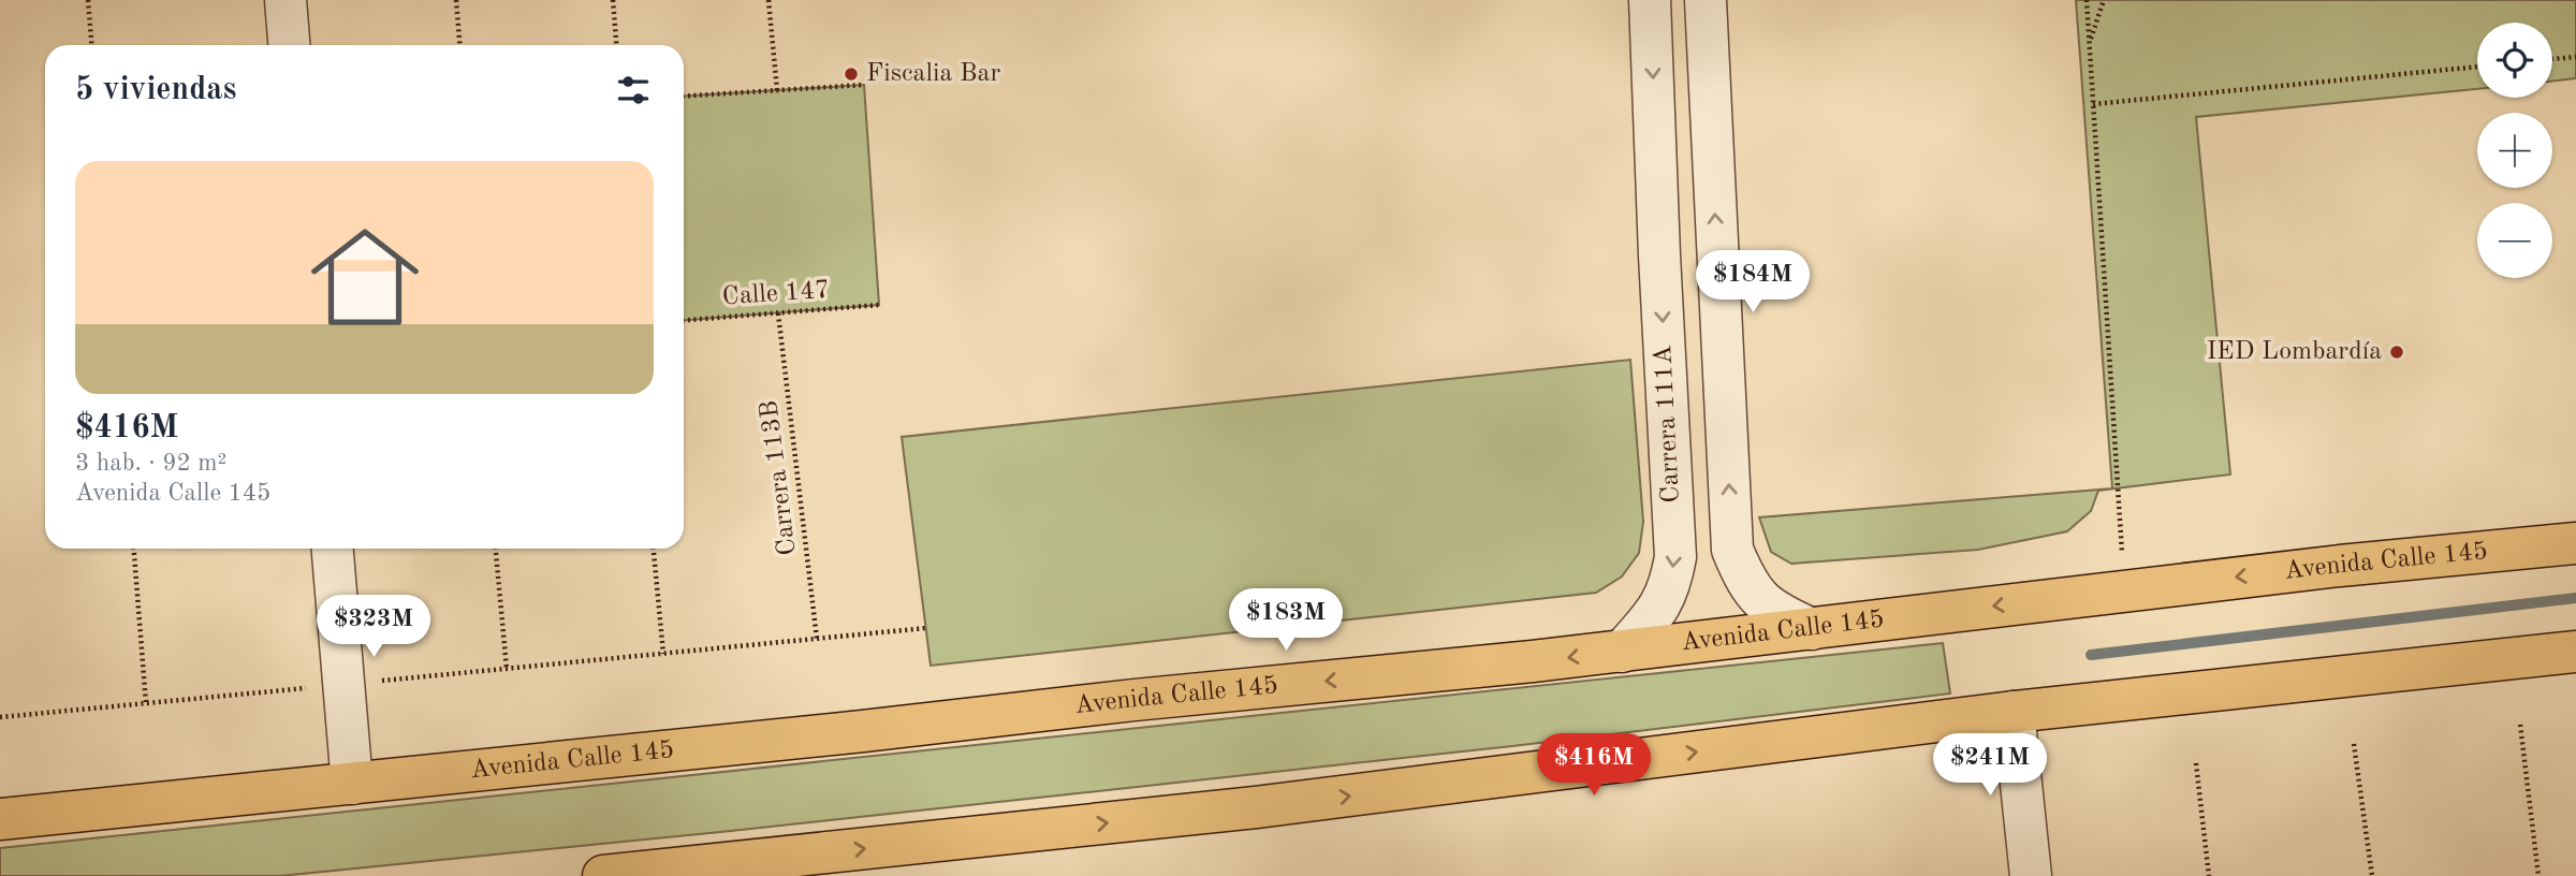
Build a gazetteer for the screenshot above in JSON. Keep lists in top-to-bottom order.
{
  "streets": {
    "main road": ["Avenida Calle 145"],
    "street": ["Carrera 111A"],
    "path": ["Calle 147", "Carrera 113B"]
  },
  "crossings": [
    ["Calle 147", "Carrera 113B"],
    ["Carrera 111A", "Avenida Calle 145"]
  ],
  "places": ["Fiscalia Bar", "IED Lombardía"],
  "page": {
    "map_buttons": ["+", "−"],
    "heading": "5 viviendas",
    "list": [
      {
        "name": "$416M",
        "note": "3 hab. · 92 m² · Avenida Calle 145"
      }
    ],
    "price": [
      "$184M",
      "$183M",
      "$323M",
      "$416M",
      "$241M"
    ]
  }
}
